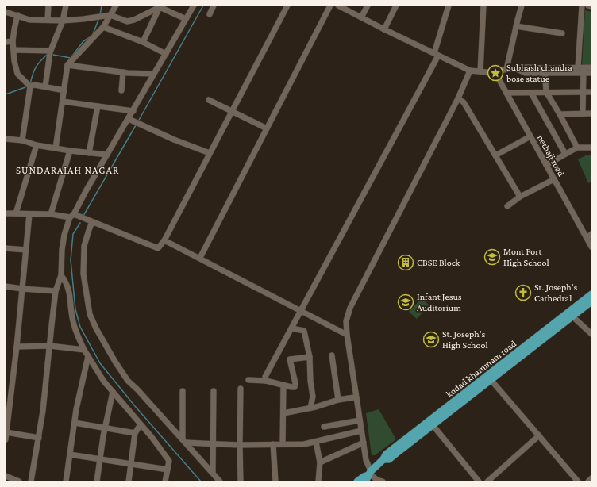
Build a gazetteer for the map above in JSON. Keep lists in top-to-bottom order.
{
  "streets": {
    "main road": ["kodad khammam road"],
    "street": ["nethaji road"]
  },
  "districts": ["SUNDARAIAH NAGAR"],
  "places": {
    "place": ["Subhash chandra bose statue"],
    "school or university": ["Mont Fort High School", "Infant Jesus Auditorium", "St. Joseph's High School"],
    "building": ["CBSE Block"],
    "church": ["St. Joseph's Cathedral"]
  }
}
